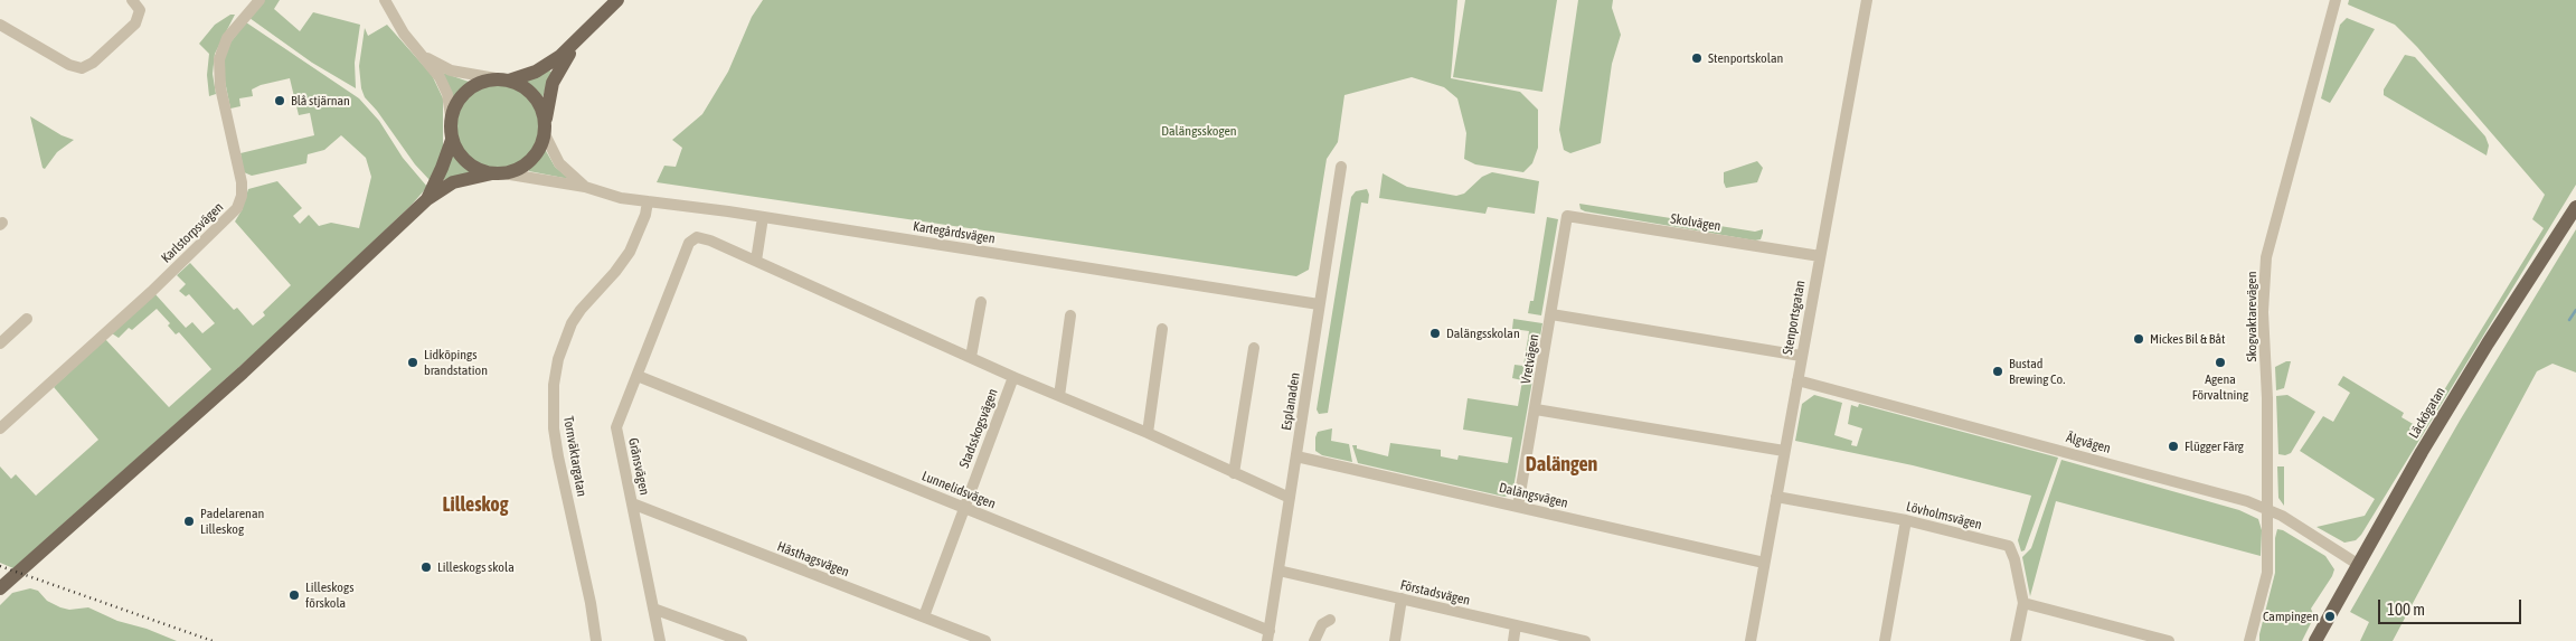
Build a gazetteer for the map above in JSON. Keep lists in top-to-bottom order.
{
  "streets": {
    "main road": ["Läckögatan"],
    "street": [
      "Skolvägen",
      "Karlstorpsvägen",
      "Kartegårdsvägen",
      "Skogvaktarevägen",
      "Stenportsgatan",
      "Vretvägen",
      "Esplanaden",
      "Stadsskogsvägen",
      "Älgvägen",
      "Tornväktargatan",
      "Gränsvägen",
      "Lunnelidsvägen",
      "Dalängsvägen",
      "Lövholmsvägen",
      "Hästhagsvägen",
      "Förstadsvägen"
    ]
  },
  "crossings": [
    ["Skolvägen", "Stenportsgatan"],
    ["Skolvägen", "Vretvägen"],
    ["Kartegårdsvägen", "Esplanaden"],
    ["Kartegårdsvägen", "Tornväktargatan"],
    ["Skogvaktarevägen", "Älgvägen"],
    ["Stenportsgatan", "Älgvägen"],
    ["Stenportsgatan", "Dalängsvägen"],
    ["Stenportsgatan", "Lövholmsvägen"],
    ["Vretvägen", "Dalängsvägen"],
    ["Esplanaden", "Lunnelidsvägen"],
    ["Esplanaden", "Dalängsvägen"],
    ["Esplanaden", "Förstadsvägen"],
    ["Läckögatan", "Älgvägen"],
    ["Stadsskogsvägen", "Lunnelidsvägen"],
    ["Stadsskogsvägen", "Hästhagsvägen"],
    ["Gränsvägen", "Lunnelidsvägen"],
    ["Gränsvägen", "Hästhagsvägen"]
  ],
  "districts": ["Dalängen", "Lilleskog"],
  "parks": ["Dalängsskogen"],
  "places": [
    "Stenportskolan",
    "Blå stjärnan",
    "Dalängsskolan",
    "Mickes Bil & Båt",
    "Lidköpings brandstation",
    "Agena Förvaltning",
    "Bustad Brewing Co.",
    "Flügger Färg",
    "Padelarenan Lilleskog",
    "Lilleskogs skola",
    "Lilleskogs förskola",
    "Campingen"
  ],
  "scale_bar": "100 m"
}
